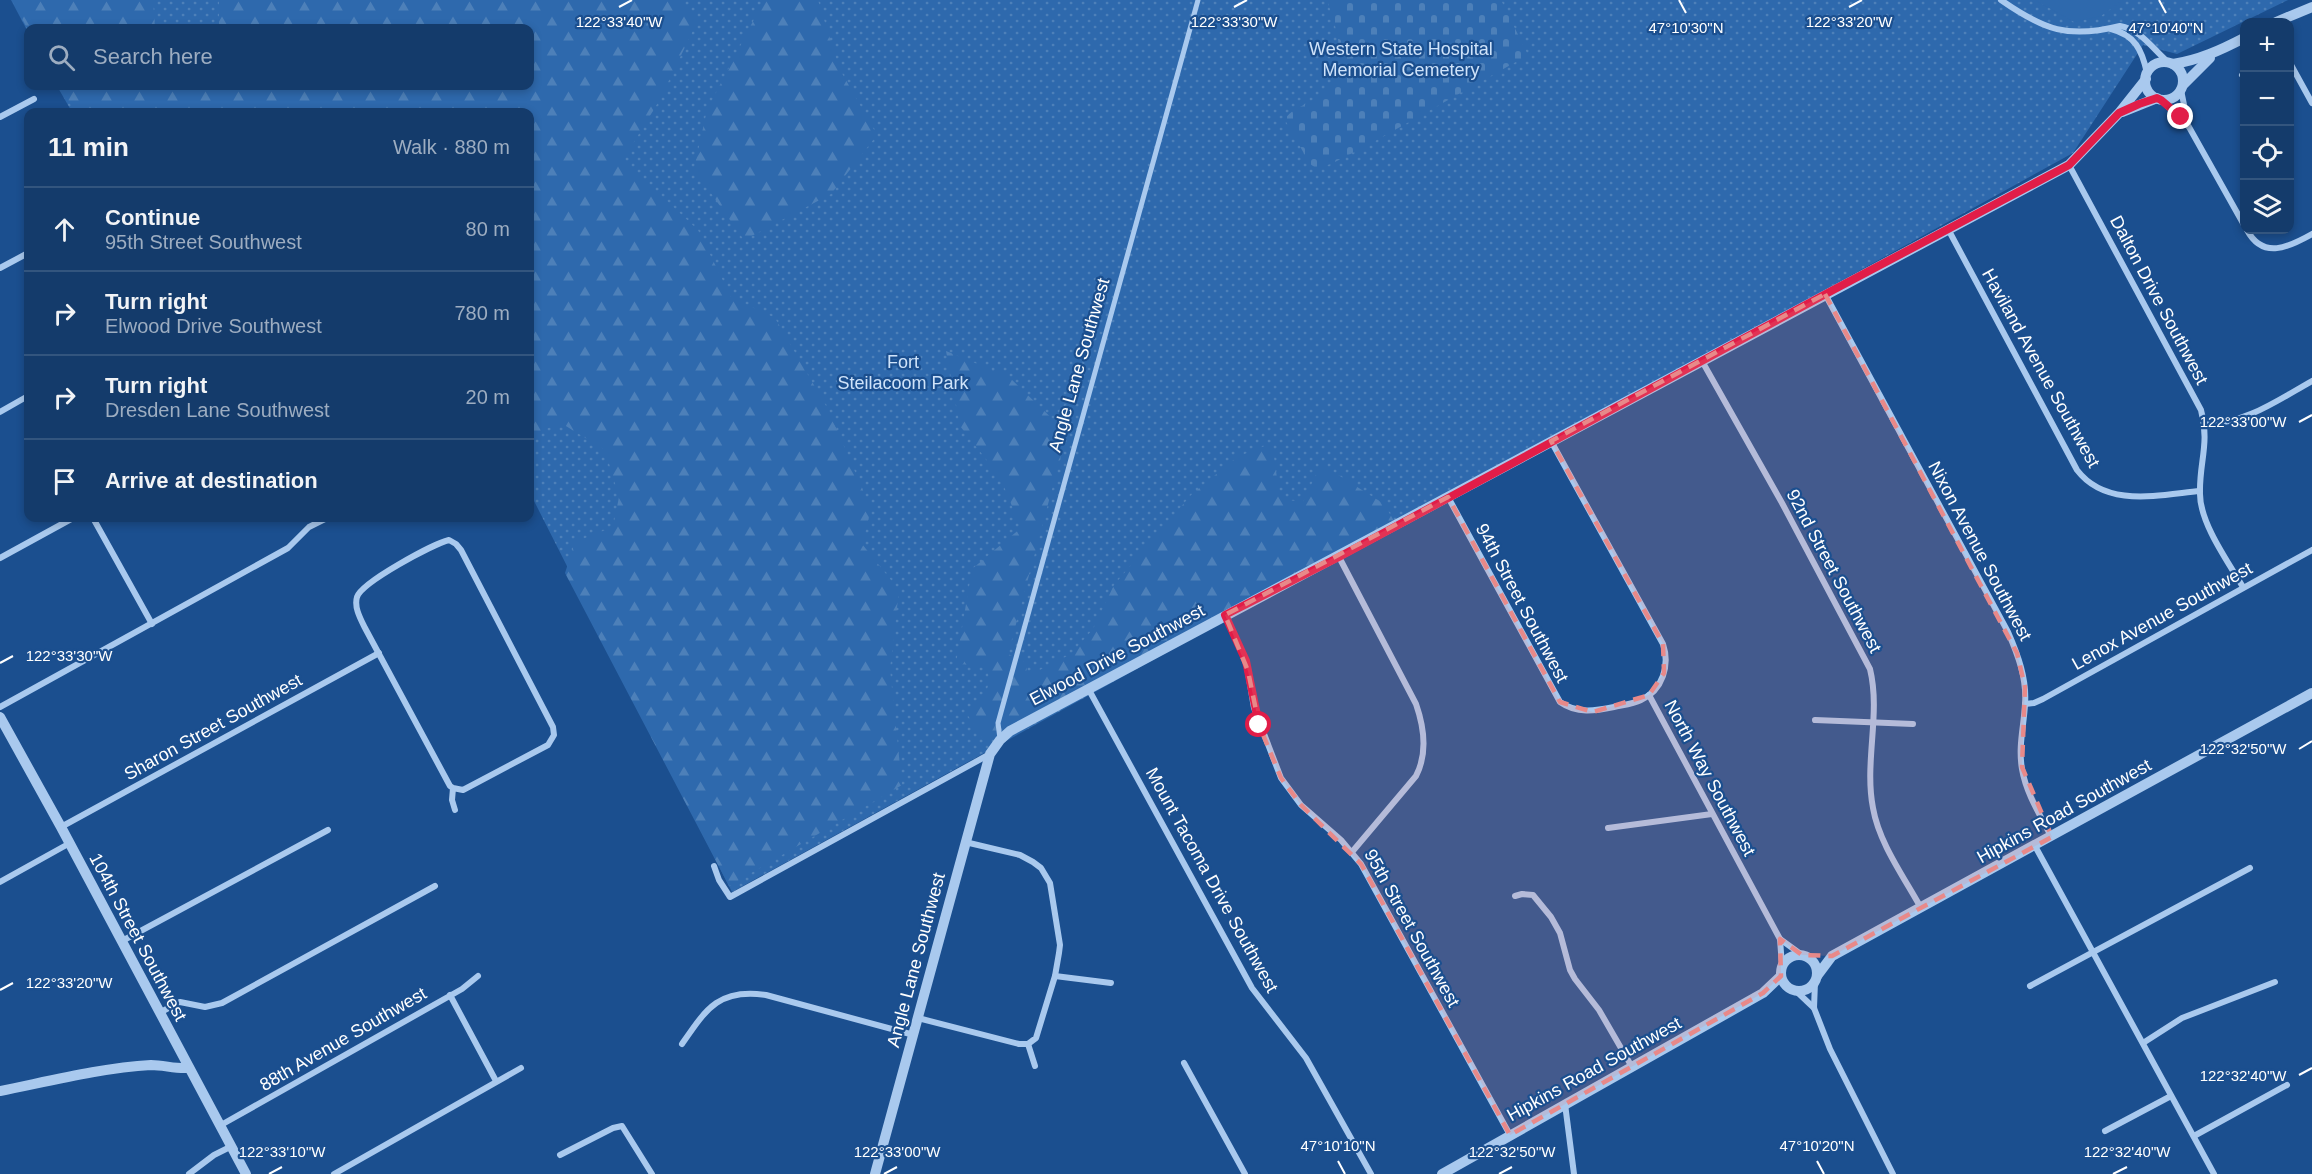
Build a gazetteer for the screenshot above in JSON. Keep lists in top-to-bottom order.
{
  "streets": {
    "street": [
      "Dalton Drive Southwest",
      "Angle Lane Southwest",
      "Haviland Avenue Southwest",
      "Nixon Avenue Southwest",
      "92nd Street Southwest",
      "94th Street Southwest",
      "Lenox Avenue Southwest",
      "Elwood Drive Southwest",
      "Sharon Street Southwest",
      "North Way Southwest",
      "Hipkins Road Southwest",
      "Mount Tacoma Drive Southwest",
      "95th Street Southwest",
      "104th Street Southwest",
      "88th Avenue Southwest"
    ]
  },
  "crossings": [
    ["Dalton Drive Southwest", "Haviland Avenue Southwest"],
    ["Dalton Drive Southwest", "Lenox Avenue Southwest"],
    ["Dalton Drive Southwest", "Elwood Drive Southwest"],
    ["Angle Lane Southwest", "Elwood Drive Southwest"],
    ["Haviland Avenue Southwest", "Elwood Drive Southwest"],
    ["Nixon Avenue Southwest", "Lenox Avenue Southwest"],
    ["Nixon Avenue Southwest", "Elwood Drive Southwest"],
    ["Nixon Avenue Southwest", "Hipkins Road Southwest"],
    ["92nd Street Southwest", "Elwood Drive Southwest"],
    ["92nd Street Southwest", "Hipkins Road Southwest"],
    ["94th Street Southwest", "Elwood Drive Southwest"],
    ["94th Street Southwest", "North Way Southwest"],
    ["Elwood Drive Southwest", "North Way Southwest"],
    ["Elwood Drive Southwest", "Mount Tacoma Drive Southwest"],
    ["Elwood Drive Southwest", "95th Street Southwest"],
    ["Sharon Street Southwest", "104th Street Southwest"],
    ["North Way Southwest", "Hipkins Road Southwest"],
    ["Hipkins Road Southwest", "95th Street Southwest"],
    ["104th Street Southwest", "88th Avenue Southwest"]
  ],
  "parks": ["Western State Hospital Memorial Cemetery", "Fort Steilacoom Park"],
  "page": {
    "map_buttons": ["+", "−"],
    "search": "Search here",
    "heading": ["11 min", "Walk · 880 m"],
    "list": [
      ["Continue", "95th Street Southwest", "80 m"],
      ["Turn right", "Elwood Drive Southwest", "780 m"],
      ["Turn right", "Dresden Lane Southwest", "20 m"],
      "Arrive at destination"
    ]
  },
  "coordinates": [
    "122°33'30\"W",
    "122°33'20\"W",
    "122°33'40\"W",
    "47°10'30\"N",
    "47°10'40\"N",
    "122°33'00\"W",
    "122°32'50\"W",
    "122°32'40\"W",
    "47°10'10\"N",
    "47°10'20\"N",
    "122°33'10\"W"
  ]
}
